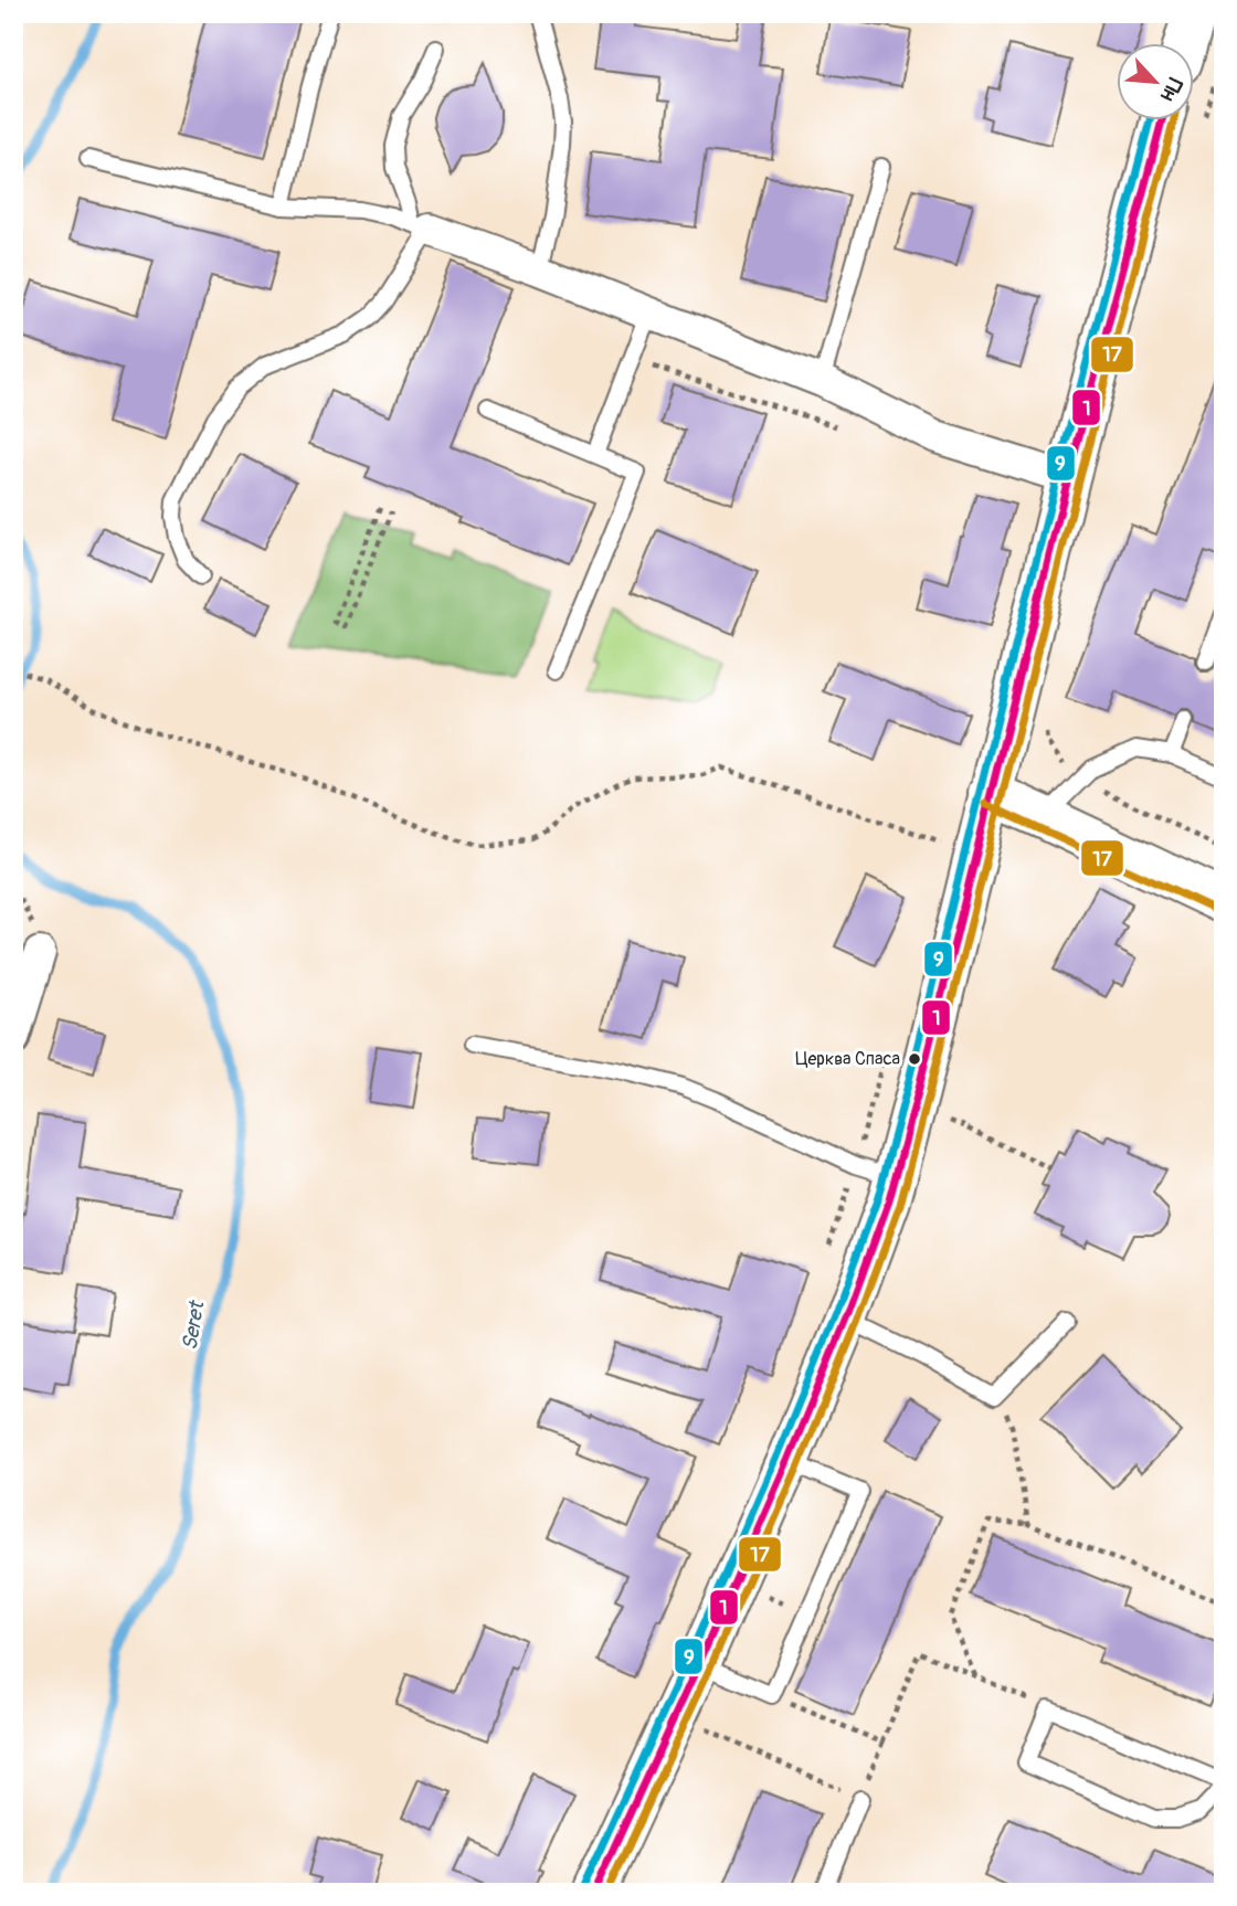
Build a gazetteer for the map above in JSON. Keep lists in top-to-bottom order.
{
  "water": ["Seret"],
  "places": ["Церква Спаса"],
  "lines": ["transit line 1", "transit line 17", "transit line 9"],
  "north": "bottom right"
}
